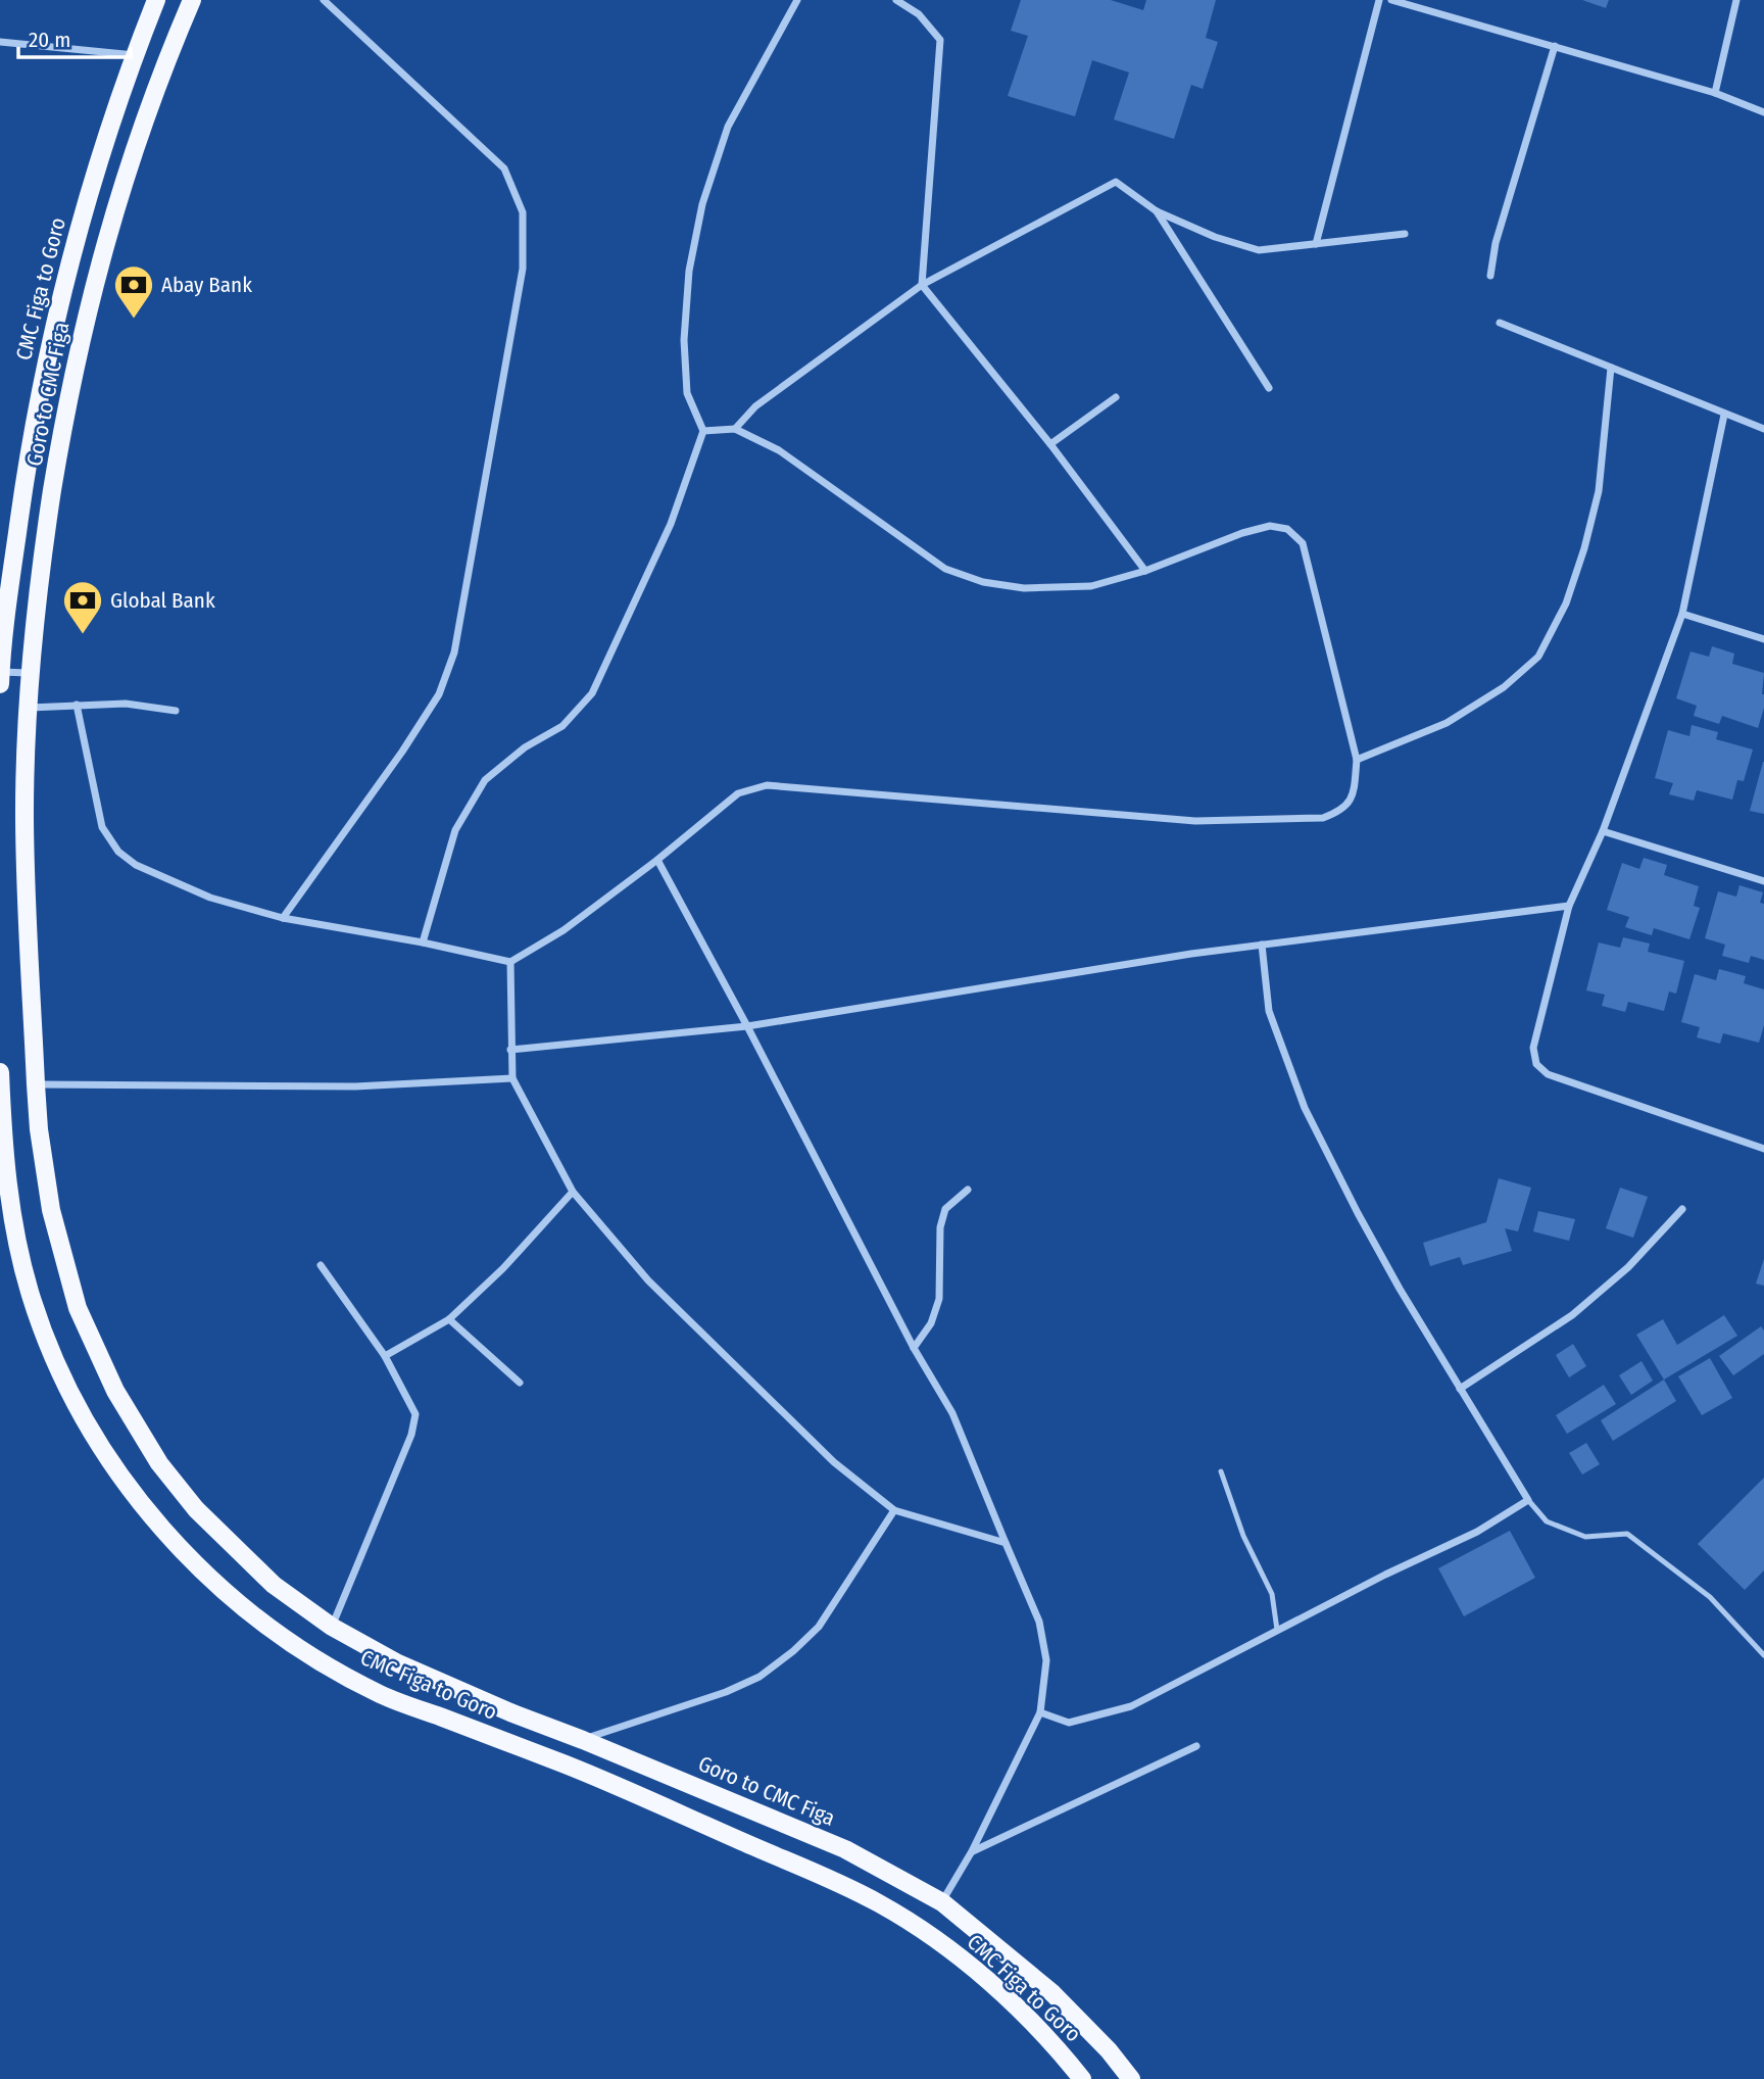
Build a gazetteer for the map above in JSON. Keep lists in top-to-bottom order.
{
  "streets": {
    "main road": ["CMC Figa to Goro", "Goro to CMC Figa"]
  },
  "places": {
    "bank": ["Abay Bank", "Global Bank"]
  },
  "scale_bar": "20 m"
}
